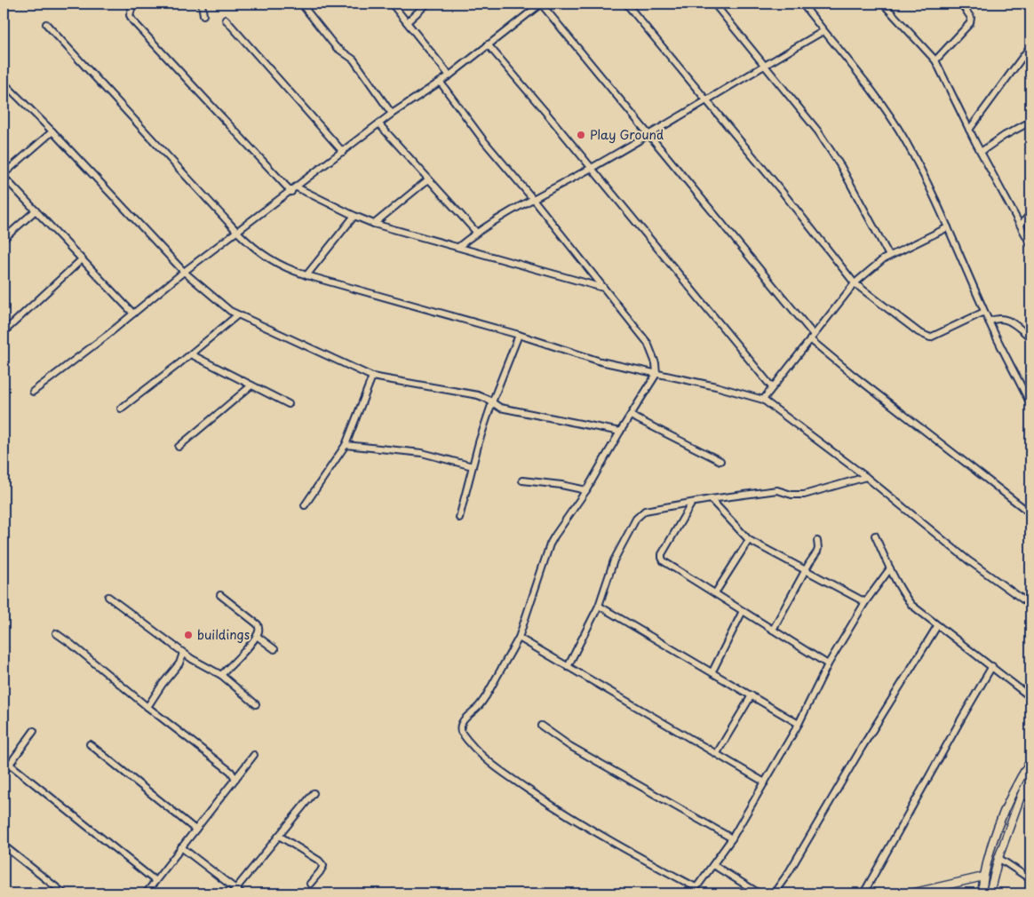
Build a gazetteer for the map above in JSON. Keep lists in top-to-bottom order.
{
  "places": ["Play Ground", "buildings"]
}
